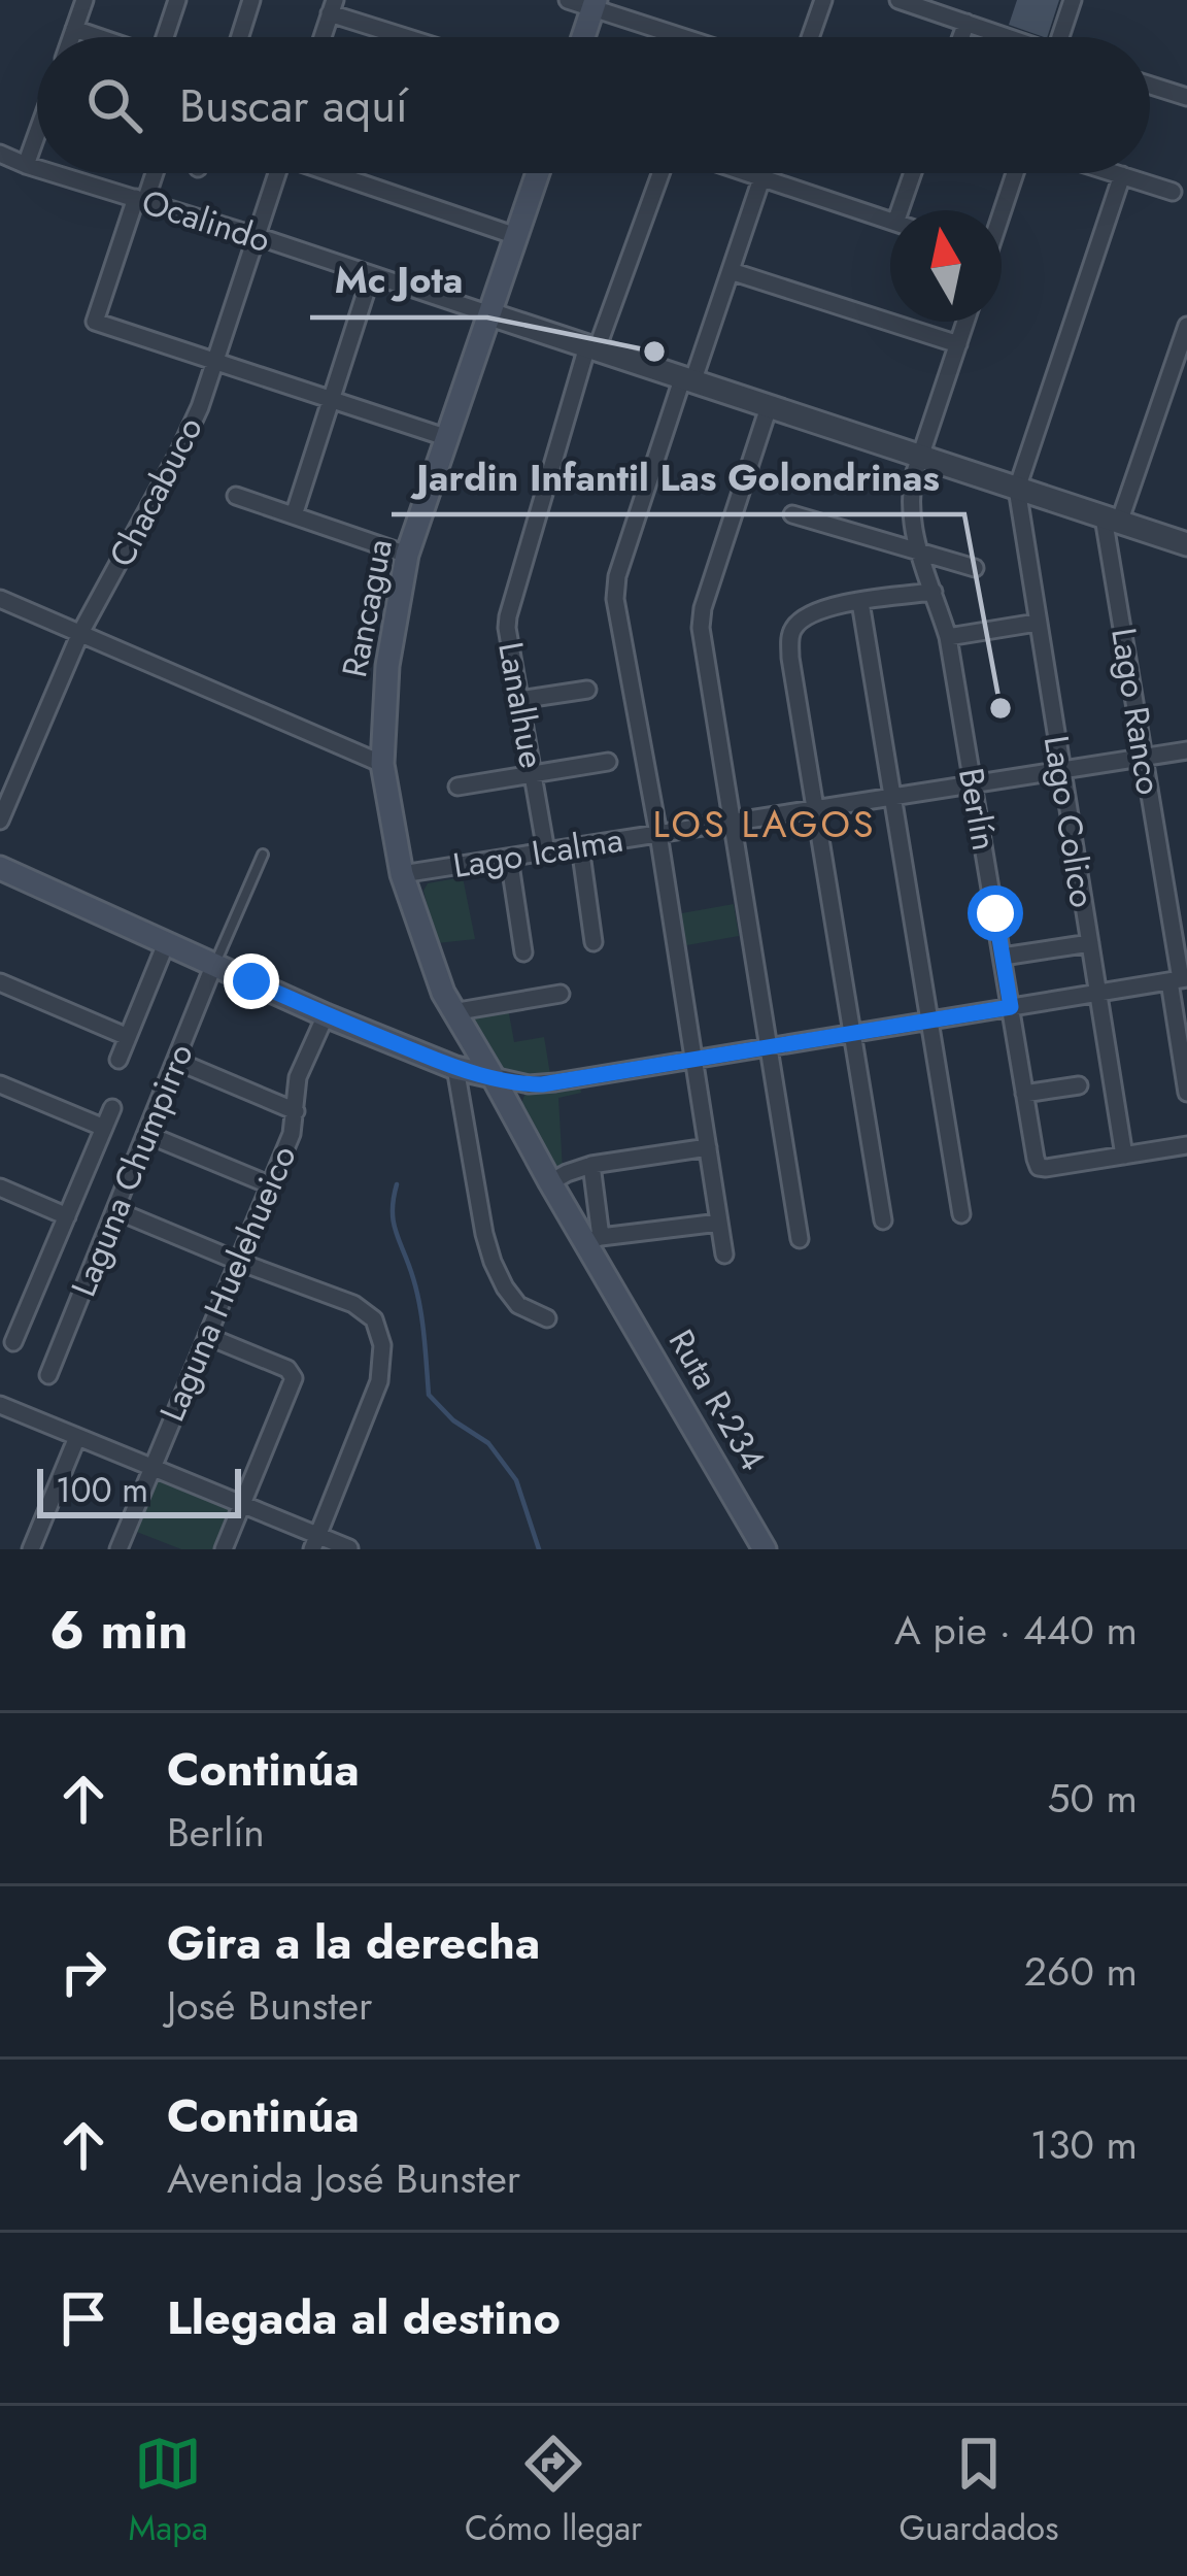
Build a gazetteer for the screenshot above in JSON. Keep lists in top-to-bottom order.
{
  "streets": {
    "main road": ["Rancagua", "Ruta R-234"],
    "street": [
      "Ocalindo",
      "Chacabuco",
      "Lanalhue",
      "Lago Ranco",
      "Berlín",
      "Lago Colico",
      "Lago Icalma",
      "Laguna Chumpirro",
      "Laguna Huelehueico"
    ]
  },
  "crossings": [
    ["Ocalindo", "Chacabuco"],
    ["Ocalindo", "Rancagua"],
    ["Ocalindo", "Lanalhue"],
    ["Ocalindo", "Lago Ranco"],
    ["Ocalindo", "Berlín"],
    ["Ocalindo", "Lago Colico"],
    ["Rancagua", "Lago Icalma"],
    ["Rancagua", "Ruta R-234"],
    ["Lanalhue", "Lago Icalma"],
    ["Lago Ranco", "Lago Icalma"],
    ["Berlín", "Lago Colico"],
    ["Berlín", "Lago Icalma"],
    ["Lago Colico", "Lago Icalma"]
  ],
  "districts": ["LOS LAGOS"],
  "places": ["Mc Jota", "Jardin Infantil Las Golondrinas"],
  "scale_bar": "100 m",
  "north": "top",
  "page": {
    "search": "Buscar aquí",
    "scale": "100 m",
    "heading": ["6 min", "A pie · 440 m"],
    "list": [
      ["Continúa", "Berlín", "50 m"],
      ["Gira a la derecha", "José Bunster", "260 m"],
      ["Continúa", "Avenida José Bunster", "130 m"],
      "Llegada al destino"
    ],
    "nav": ["Mapa", "Cómo llegar", "Guardados"]
  }
}
